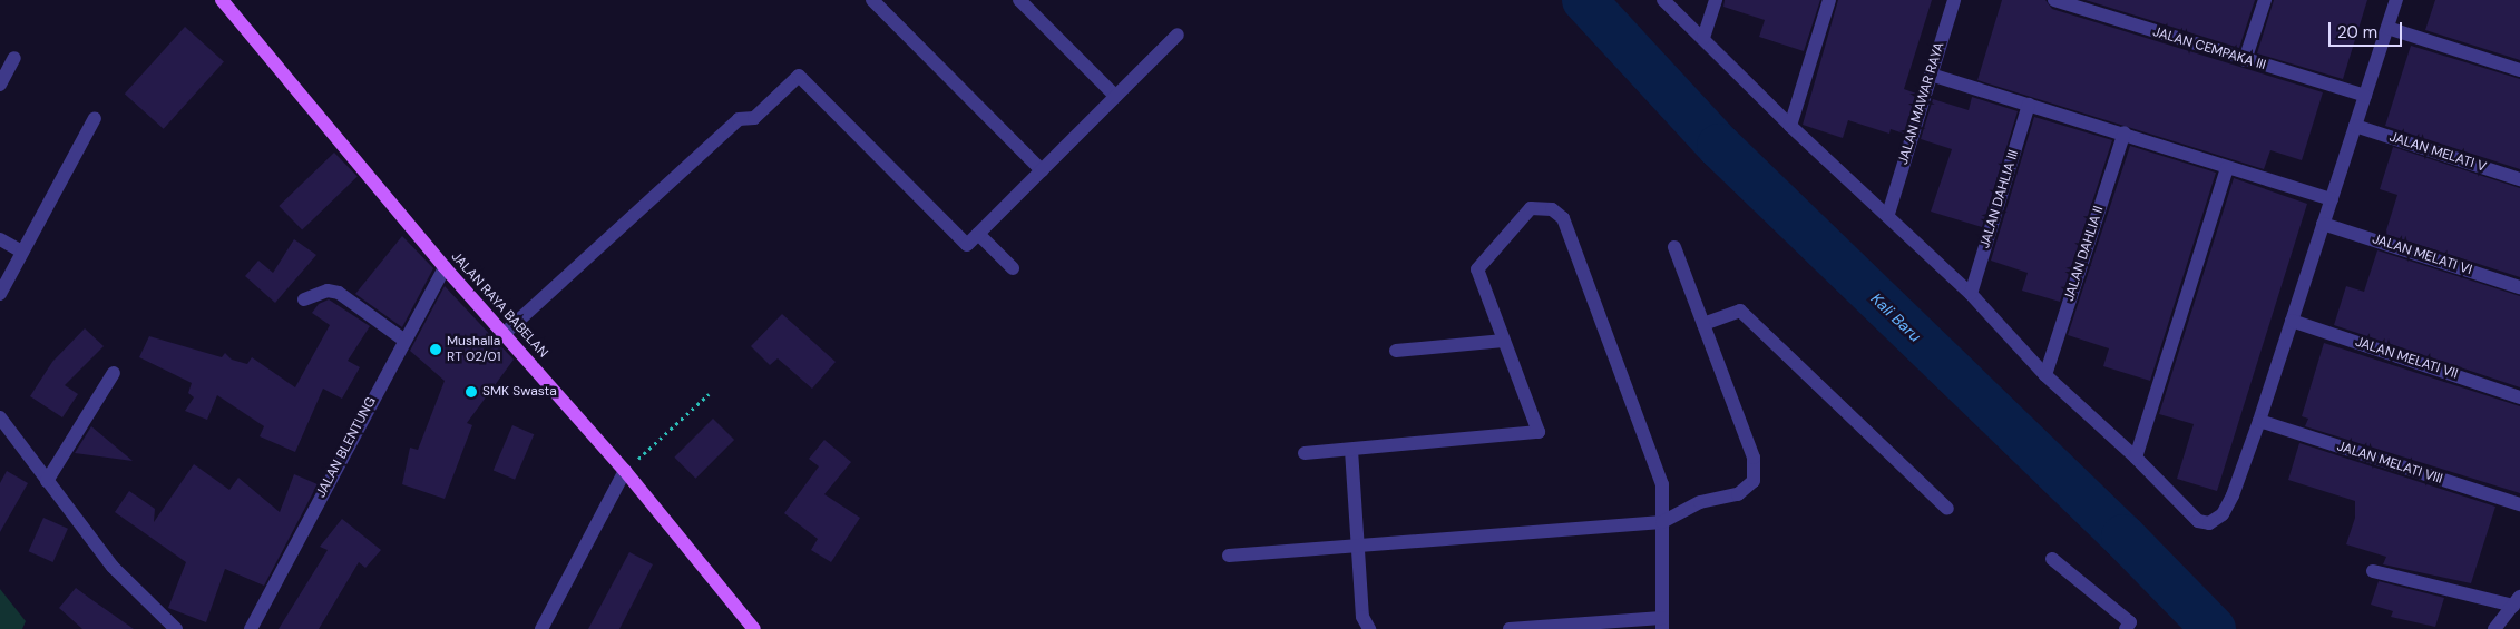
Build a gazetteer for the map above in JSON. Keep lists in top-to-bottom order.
{
  "streets": {
    "main road": ["JALAN RAYA BABELAN"],
    "street": [
      "JALAN CEMPAKA III",
      "JALAN MAWAR RAYA",
      "JALAN MELATI V",
      "JALAN DAHLIA III",
      "JALAN DAHLIA II",
      "JALAN MELATI VI",
      "JALAN MELATI VII",
      "JALAN BLENTUNG",
      "JALAN MELATI VIII"
    ]
  },
  "crossings": [
    ["JALAN RAYA BABELAN", "JALAN BLENTUNG"]
  ],
  "water": ["Kali Baru"],
  "places": ["Mushalla RT 02/01", "SMK Swasta"],
  "scale_bar": "20 m"
}
